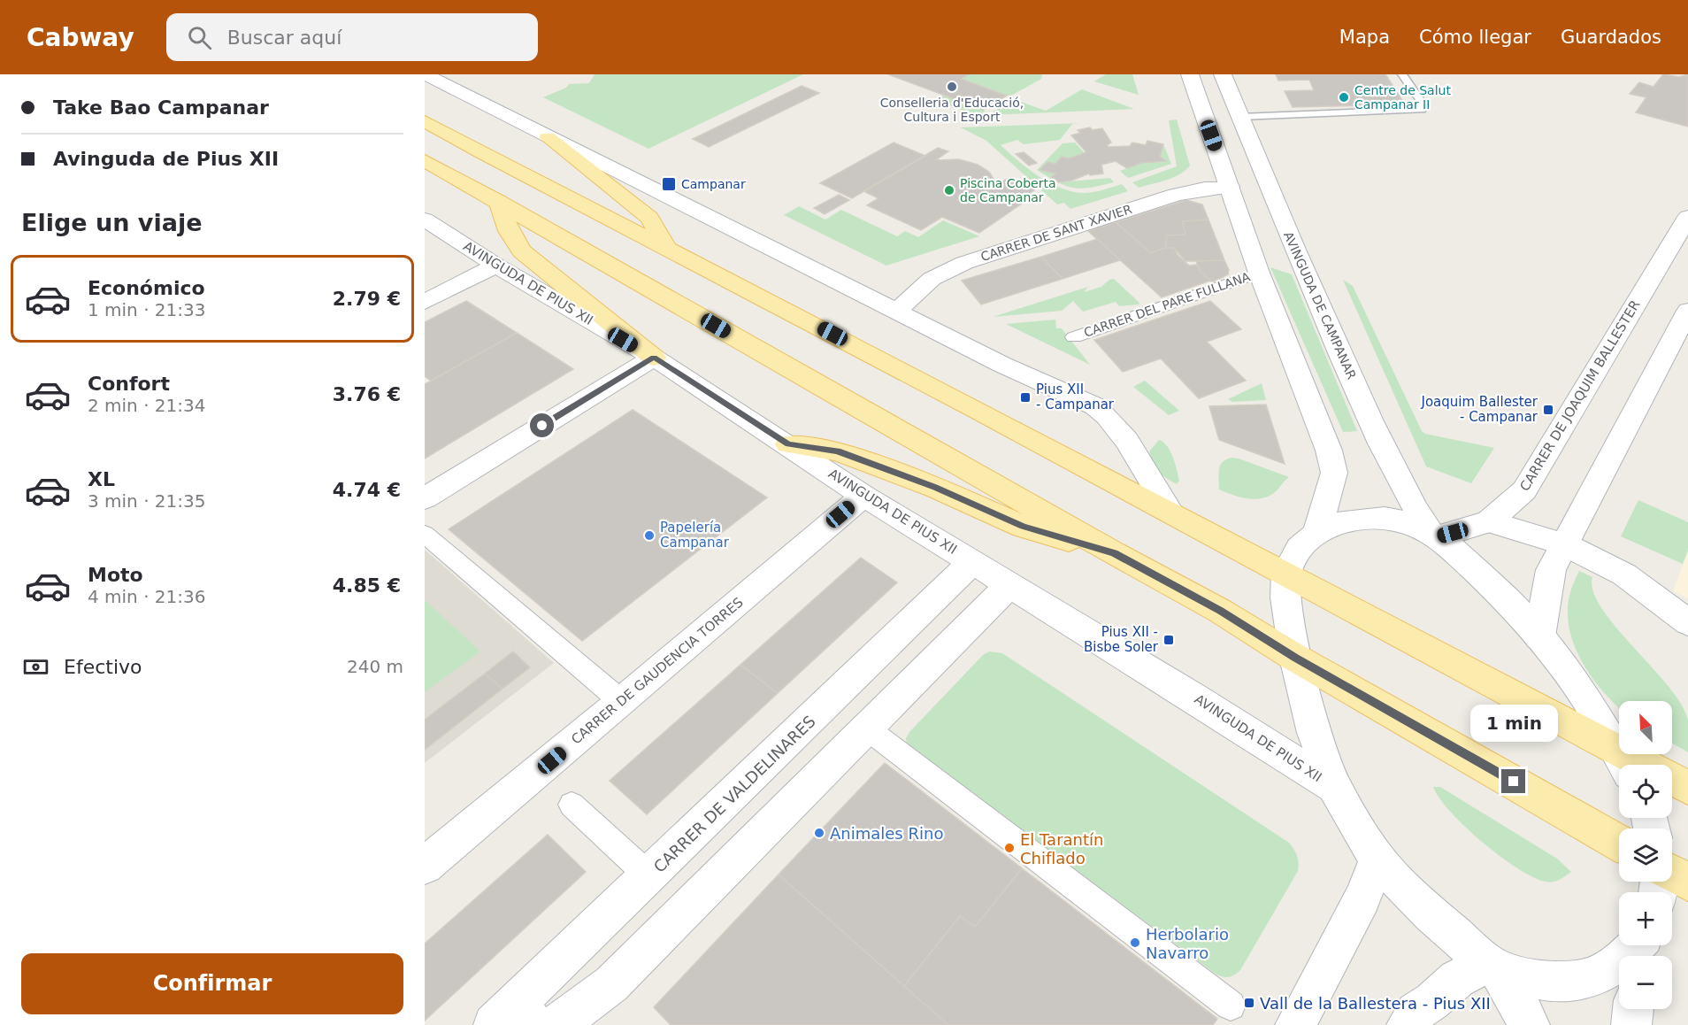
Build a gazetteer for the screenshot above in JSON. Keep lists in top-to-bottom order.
{
  "streets": {
    "street": [
      "CARRER DE SANT XAVIER",
      "AVINGUDA DE PIUS XII",
      "CARRER DEL PARE FULLANA",
      "AVINGUDA DE CAMPANAR",
      "CARRER DE JOAQUIM BALLESTER",
      "CARRER DE GAUDENCIA TORRES",
      "CARRER DE VALDELINARES"
    ]
  },
  "crossings": [
    ["AVINGUDA DE PIUS XII", "AVINGUDA DE CAMPANAR"],
    ["AVINGUDA DE PIUS XII", "CARRER DE JOAQUIM BALLESTER"],
    ["AVINGUDA DE PIUS XII", "CARRER DE GAUDENCIA TORRES"],
    ["AVINGUDA DE PIUS XII", "CARRER DE VALDELINARES"],
    ["AVINGUDA DE CAMPANAR", "CARRER DE JOAQUIM BALLESTER"]
  ],
  "places": {
    "other": [
      "Conselleria d'Educació, Cultura i Esport",
      "Centre de Salut Campanar II",
      "Piscina Coberta de Campanar",
      "Papelería Campanar",
      "Animales Rino",
      "El Tarantín Chiflado",
      "Herbolario Navarro"
    ],
    "transit": [
      "Campanar",
      "Pius XII - Campanar",
      "Joaquim Ballester - Campanar",
      "Pius XII - Bisbe Soler",
      "Vall de la Ballestera - Pius XII"
    ]
  },
  "north": "top left",
  "page": {
    "header": "Cabway",
    "search": "Buscar aquí",
    "nav": ["Mapa", "Cómo llegar", "Guardados"],
    "banner": ["Take Bao Campanar", "Avinguda de Pius XII"],
    "heading": "Elige un viaje",
    "list": [
      {
        "name": "Económico",
        "note": "1 min · 21:33",
        "value": "2.79 €"
      },
      {
        "name": "Confort",
        "note": "2 min · 21:34",
        "value": "3.76 €"
      },
      {
        "name": "XL",
        "note": "3 min · 21:35",
        "value": "4.74 €"
      },
      {
        "name": "Moto",
        "note": "4 min · 21:36",
        "value": "4.85 €"
      }
    ],
    "pay": ["Efectivo", "240 m"],
    "map_buttons": ["+", "−"],
    "bubble": "1 min",
    "buttons": "Confirmar"
  }
}
